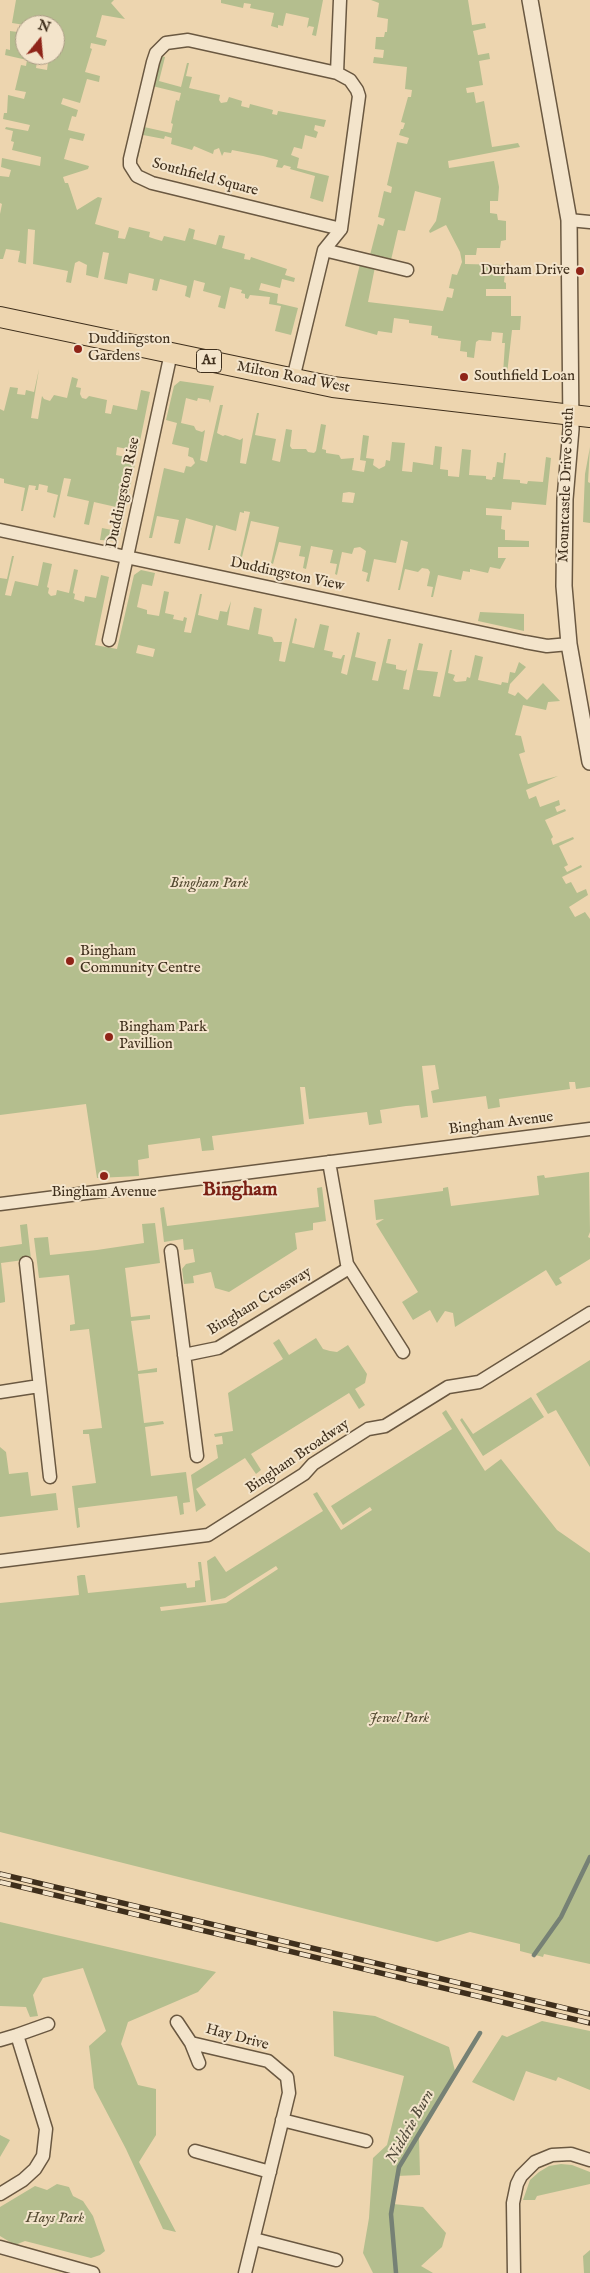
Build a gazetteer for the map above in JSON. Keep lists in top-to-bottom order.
{
  "streets": {
    "main road": ["A1", "Milton Road West"],
    "street": [
      "Southfield Square",
      "Mountcastle Drive South",
      "Duddingston Rise",
      "Duddingston View",
      "Bingham Avenue",
      "Bingham Crossway",
      "Bingham Broadway",
      "Hay Drive"
    ]
  },
  "crossings": [
    ["Milton Road West", "Mountcastle Drive South"],
    ["Milton Road West", "Duddingston Rise"],
    ["Mountcastle Drive South", "Duddingston View"],
    ["Duddingston Rise", "Duddingston View"]
  ],
  "districts": ["Bingham"],
  "water": ["Niddrie Burn"],
  "parks": ["Bingham Park", "Jewel Park", "Hays Park"],
  "places": [
    "Durham Drive",
    "Duddingston Gardens",
    "Southfield Loan",
    "Bingham Community Centre",
    "Bingham Park Pavillion",
    "Bingham Avenue"
  ],
  "north": "top"
}
